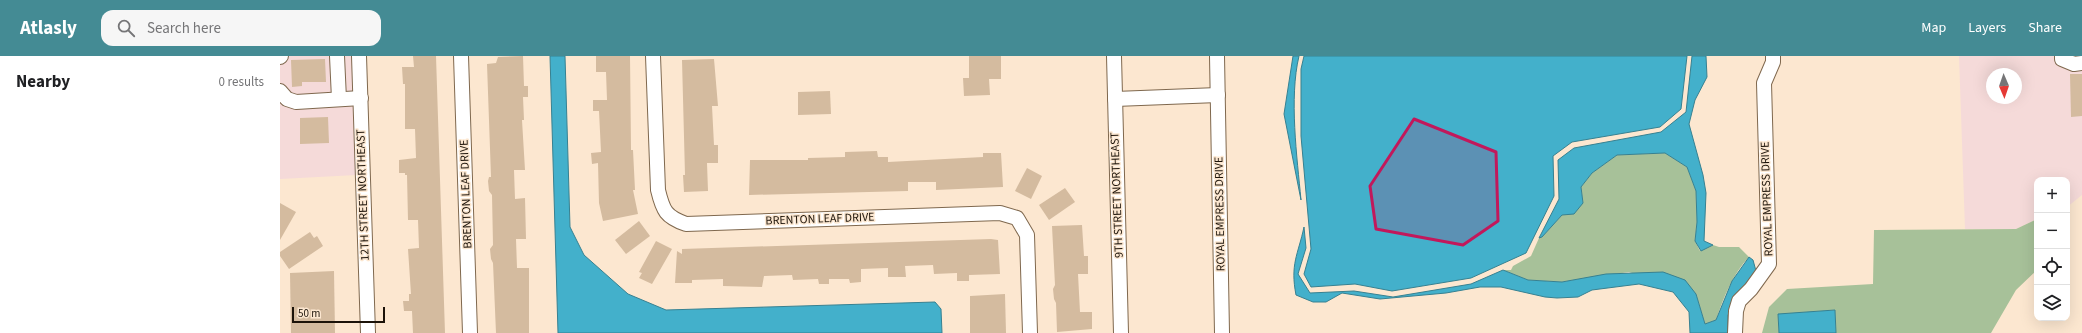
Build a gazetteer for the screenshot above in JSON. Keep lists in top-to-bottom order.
{
  "streets": {
    "street": [
      "BRENTON LEAF DRIVE",
      "12TH STREET NORTHEAST",
      "9TH STREET NORTHEAST",
      "ROYAL EMPRESS DRIVE"
    ]
  },
  "scale_bar": "50 m",
  "north": "bottom",
  "page": {
    "header": "Atlasly",
    "search": "Search here",
    "nav": ["Map", "Layers", "Share"],
    "heading": ["Nearby", "0 results"],
    "map_buttons": ["+", "−"],
    "scale": "50 m"
  }
}
